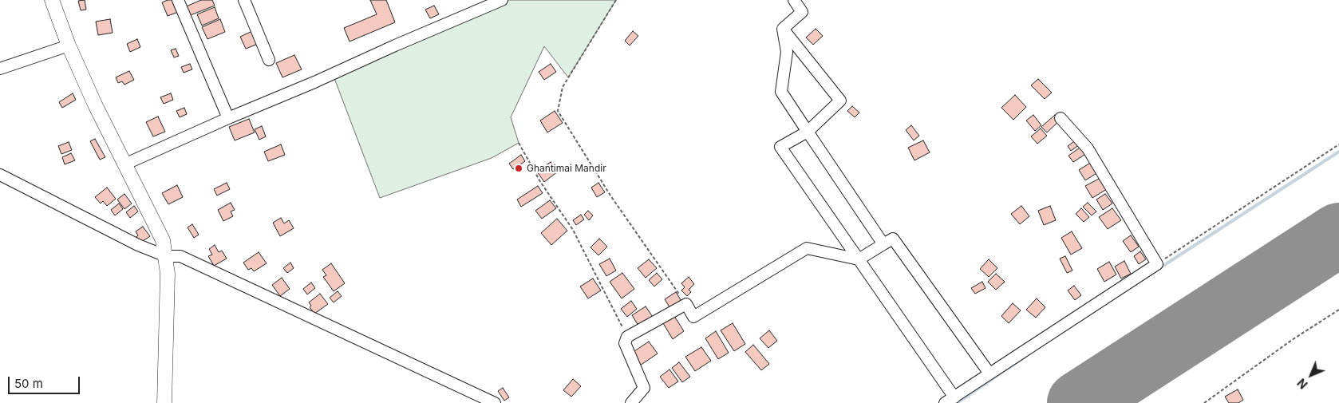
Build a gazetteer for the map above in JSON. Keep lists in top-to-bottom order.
{
  "places": ["Ghantimai Mandir"],
  "scale_bar": "50 m",
  "north": "bottom left"
}
